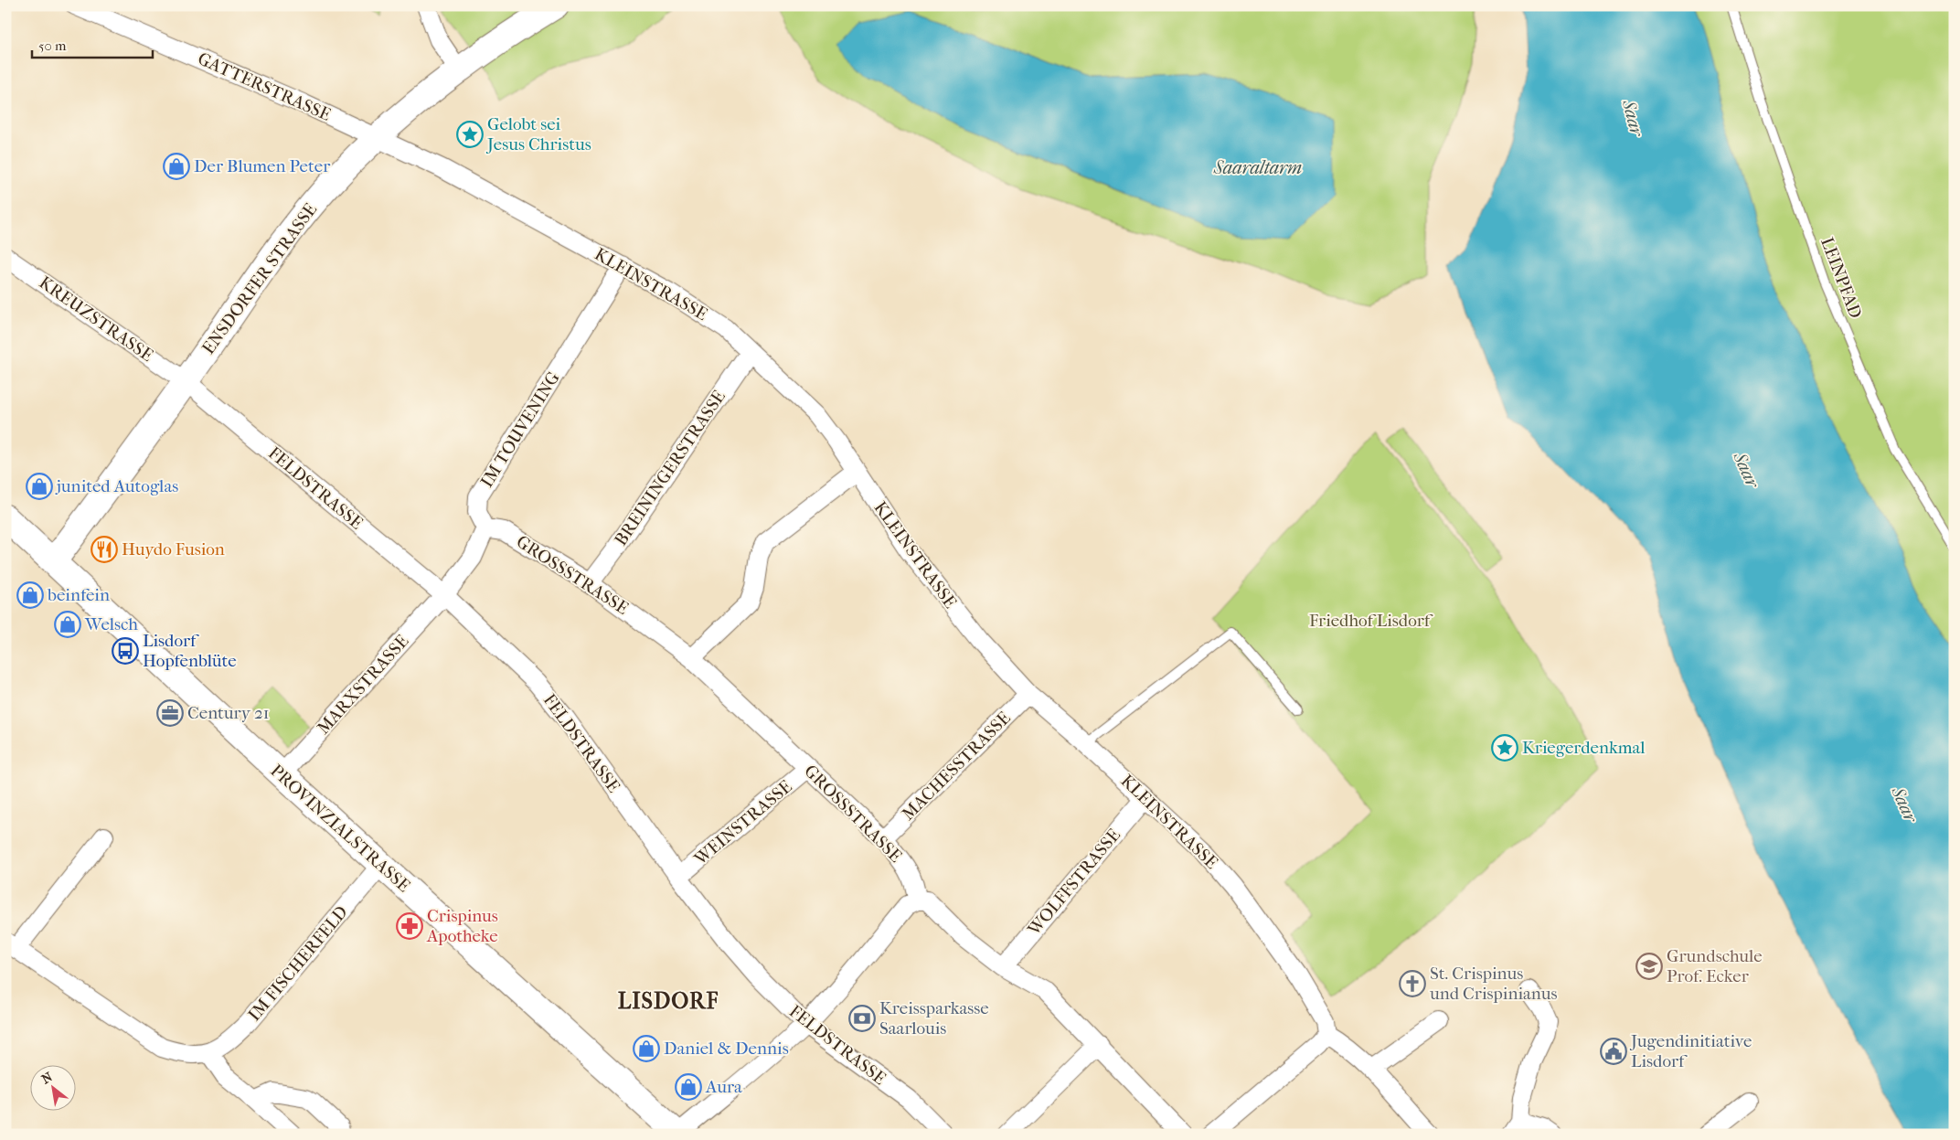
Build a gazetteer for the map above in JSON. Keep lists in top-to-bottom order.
{
  "streets": {
    "main road": ["ENSDORFER STRASSE", "PROVINZIALSTRASSE"],
    "street": [
      "GATTERSTRASSE",
      "KLEINSTRASSE",
      "KREUZSTRASSE",
      "IM TOUVENING",
      "BREININGERSTRASSE",
      "FELDSTRASSE",
      "GROSSSTRASSE",
      "MARXSTRASSE",
      "MACHESSTRASSE",
      "WEINSTRASSE",
      "WOLFFSTRASSE",
      "IM FISCHERFELD"
    ],
    "lane": ["LEINPFAD"]
  },
  "crossings": [
    ["GATTERSTRASSE", "ENSDORFER STRASSE"],
    ["GATTERSTRASSE", "KLEINSTRASSE"],
    ["ENSDORFER STRASSE", "KLEINSTRASSE"],
    ["ENSDORFER STRASSE", "KREUZSTRASSE"],
    ["ENSDORFER STRASSE", "FELDSTRASSE"],
    ["ENSDORFER STRASSE", "PROVINZIALSTRASSE"],
    ["KLEINSTRASSE", "IM TOUVENING"],
    ["KLEINSTRASSE", "BREININGERSTRASSE"],
    ["KLEINSTRASSE", "MACHESSTRASSE"],
    ["KLEINSTRASSE", "WOLFFSTRASSE"],
    ["KREUZSTRASSE", "FELDSTRASSE"],
    ["IM TOUVENING", "GROSSSTRASSE"],
    ["BREININGERSTRASSE", "GROSSSTRASSE"],
    ["FELDSTRASSE", "MARXSTRASSE"],
    ["FELDSTRASSE", "WEINSTRASSE"],
    ["GROSSSTRASSE", "MACHESSTRASSE"],
    ["GROSSSTRASSE", "WEINSTRASSE"],
    ["MARXSTRASSE", "PROVINZIALSTRASSE"],
    ["PROVINZIALSTRASSE", "IM FISCHERFELD"]
  ],
  "districts": ["LISDORF"],
  "water": ["Saar", "Saaraltarm"],
  "parks": ["Friedhof Lisdorf"],
  "places": {
    "place": ["Gelobt sei Jesus Christus", "Kriegerdenkmal"],
    "shop": [
      "Der Blumen Peter",
      "junited Autoglas",
      "beinfein",
      "Welsch",
      "Daniel & Dennis",
      "Aura"
    ],
    "restaurant": ["Huydo Fusion"],
    "bus stop": ["Lisdorf Hopfenblüte"],
    "office": ["Century 21"],
    "pharmacy": ["Crispinus Apotheke"],
    "school or university": ["Grundschule Prof. Ecker"],
    "church": ["St. Crispinus und Crispinianus"],
    "bank": ["Kreissparkasse Saarlouis"],
    "public building": ["Jugendinitiative Lisdorf"]
  },
  "scale_bar": "50 m",
  "north": "top left"
}
